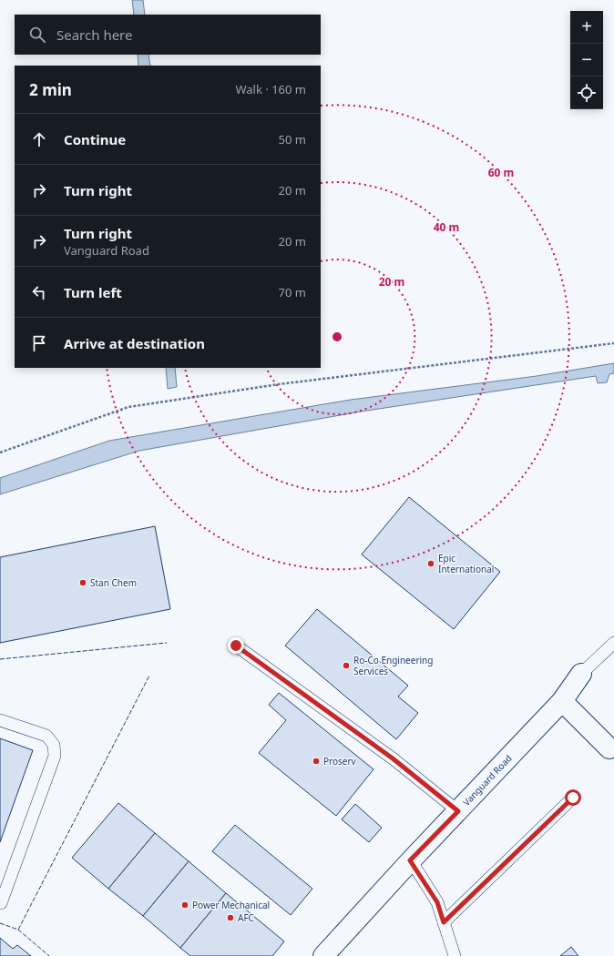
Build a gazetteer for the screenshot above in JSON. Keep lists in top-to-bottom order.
{
  "streets": {
    "street": ["Vanguard Road"]
  },
  "places": [
    "Epic International",
    "Stan Chem",
    "Ro-Co Engineering Services",
    "Proserv",
    "Power Mechanical",
    "AFC"
  ],
  "page": {
    "map_buttons": ["+", "−"],
    "search": "Search here",
    "heading": ["2 min", "Walk · 160 m"],
    "list": [
      ["Continue", "50 m"],
      ["Turn right", "20 m"],
      ["Turn right", "Vanguard Road", "20 m"],
      ["Turn left", "70 m"],
      "Arrive at destination"
    ]
  },
  "rings": ["60 m", "40 m", "20 m"]
}
